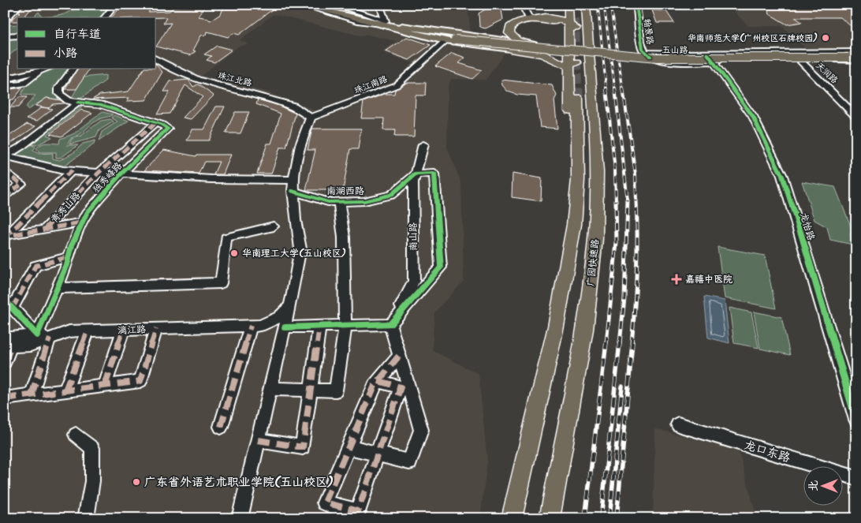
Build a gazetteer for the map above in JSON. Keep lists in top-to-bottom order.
{
  "streets": {
    "highway": ["广园快速路"],
    "main road": ["五山路"],
    "street": [
      "翰景路",
      "天润路",
      "珠江北路",
      "珠江南路",
      "独秀峰路",
      "南湖西路",
      "青秀山路",
      "龙怡路",
      "南山路",
      "漓江路",
      "龙口东路"
    ]
  },
  "crossings": [
    ["五山路", "珠江南路"],
    ["珠江北路", "珠江南路"],
    ["独秀峰路", "青秀山路"],
    ["南湖西路", "南山路"]
  ],
  "places": {
    "other": ["华南师范大学(广州校区石牌校园)", "华南理工大学(五山校区)", "广东省外语艺术职业学院(五山校区)"],
    "health": ["嘉禧中医院"]
  },
  "legend": ["自行车道", "小路"],
  "north": "left"
}
